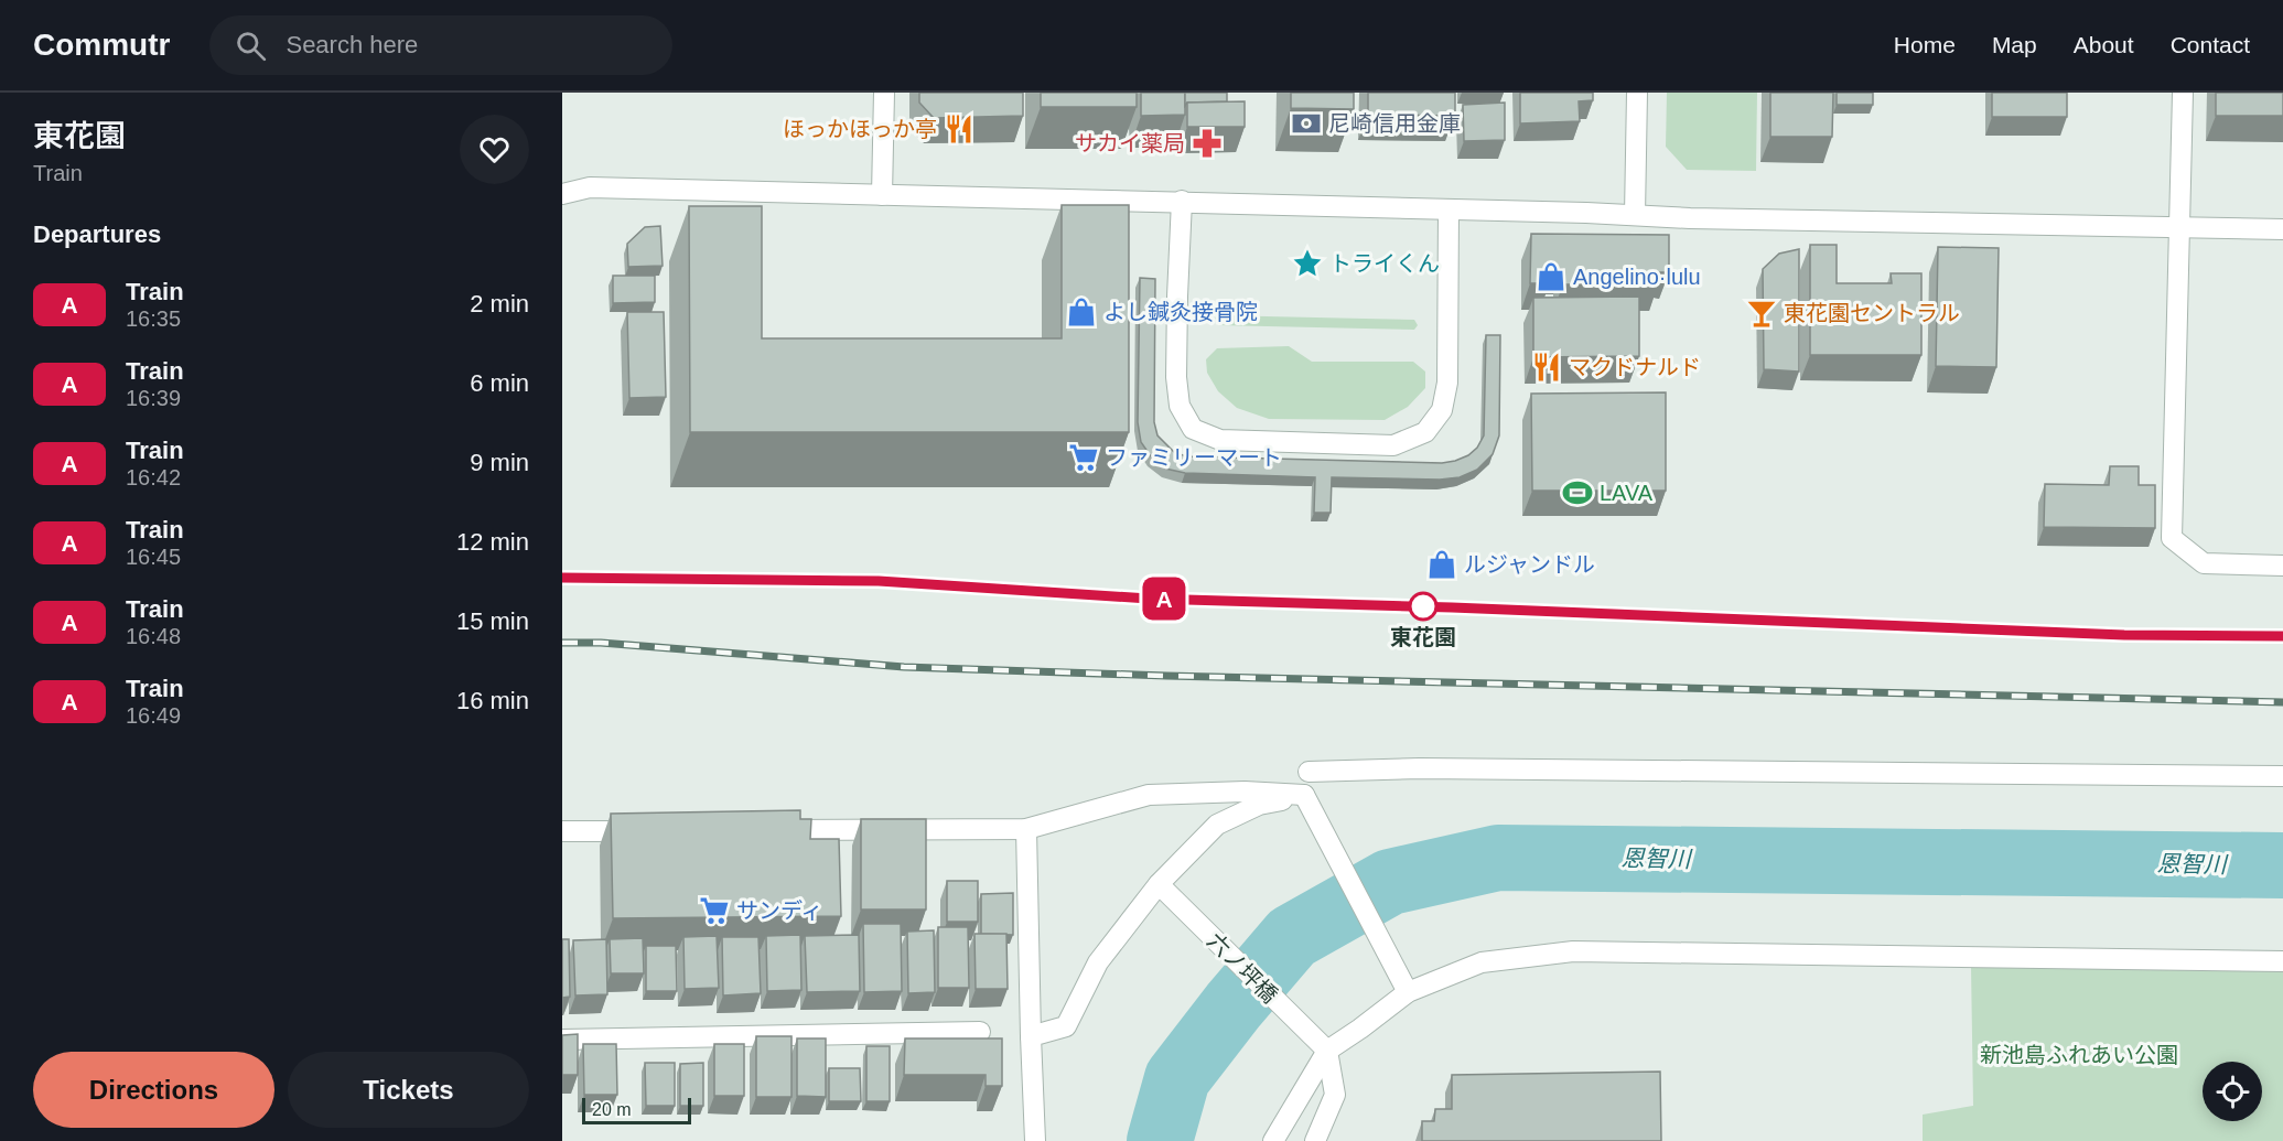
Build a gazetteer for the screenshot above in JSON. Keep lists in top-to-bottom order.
{
  "streets": {
    "street": ["六ノ坪橋"]
  },
  "water": ["恩智川"],
  "parks": ["新池島ふれあい公園"],
  "places": {
    "bank": ["尼崎信用金庫"],
    "restaurant": ["ほっかほっか亭", "マクドナルド"],
    "pharmacy": ["サカイ薬局"],
    "place": ["トライくん"],
    "shop": ["Angelino·lulu", "よし鍼灸接骨院", "ルジャンドル"],
    "bar": ["東花園セントラル"],
    "supermarket": ["ファミリーマート", "サンディ"],
    "sports": ["LAVA"],
    "other": ["東花園"]
  },
  "scale_bar": "20 m",
  "page": {
    "header": "Commutr",
    "search": "Search here",
    "nav": [
      "Home",
      "Map",
      "About",
      "Contact"
    ],
    "heading": [
      ["東花園", "Train"],
      "Departures"
    ],
    "on_map": "A",
    "list": [
      {
        "mark": "A",
        "name": "Train",
        "note": "16:35",
        "value": "2 min"
      },
      {
        "mark": "A",
        "name": "Train",
        "note": "16:39",
        "value": "6 min"
      },
      {
        "mark": "A",
        "name": "Train",
        "note": "16:42",
        "value": "9 min"
      },
      {
        "mark": "A",
        "name": "Train",
        "note": "16:45",
        "value": "12 min"
      },
      {
        "mark": "A",
        "name": "Train",
        "note": "16:48",
        "value": "15 min"
      },
      {
        "mark": "A",
        "name": "Train",
        "note": "16:49",
        "value": "16 min"
      }
    ],
    "buttons": ["Directions", "Tickets"],
    "scale": "20 m"
  }
}
